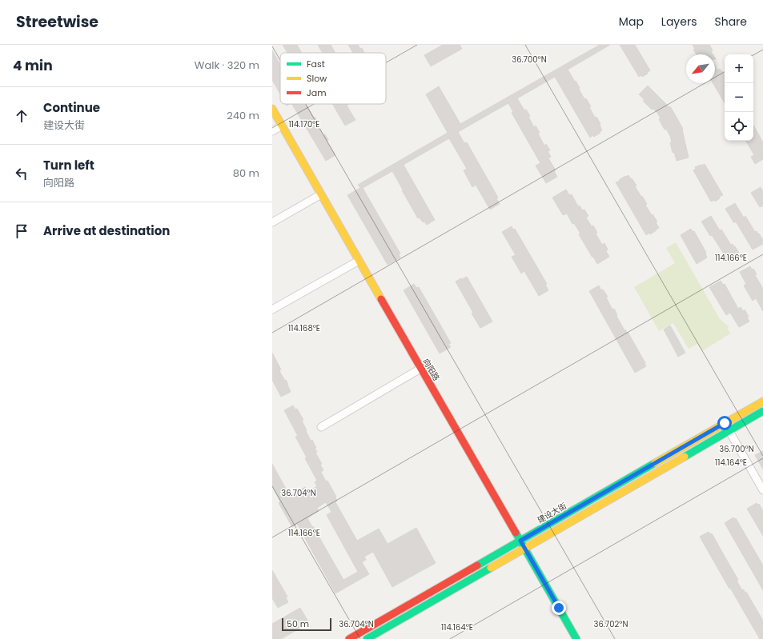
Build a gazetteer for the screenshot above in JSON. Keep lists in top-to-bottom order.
{
  "streets": {
    "main road": ["向阳路", "建设大街"]
  },
  "crossings": [
    ["向阳路", "建设大街"]
  ],
  "legend": ["Fast", "Slow", "Jam"],
  "scale_bar": "50 m",
  "north": "bottom left",
  "page": {
    "header": "Streetwise",
    "nav": ["Map", "Layers", "Share"],
    "heading": ["4 min", "Walk · 320 m"],
    "map_buttons": ["+", "−"],
    "list": [
      ["Continue", "建设大街", "240 m"],
      ["Turn left", "向阳路", "80 m"],
      "Arrive at destination"
    ],
    "scale": "50 m"
  },
  "coordinates": [
    "36.700°N",
    "114.170°E",
    "114.166°E",
    "114.168°E",
    "114.164°E",
    "36.704°N",
    "36.702°N"
  ]
}
